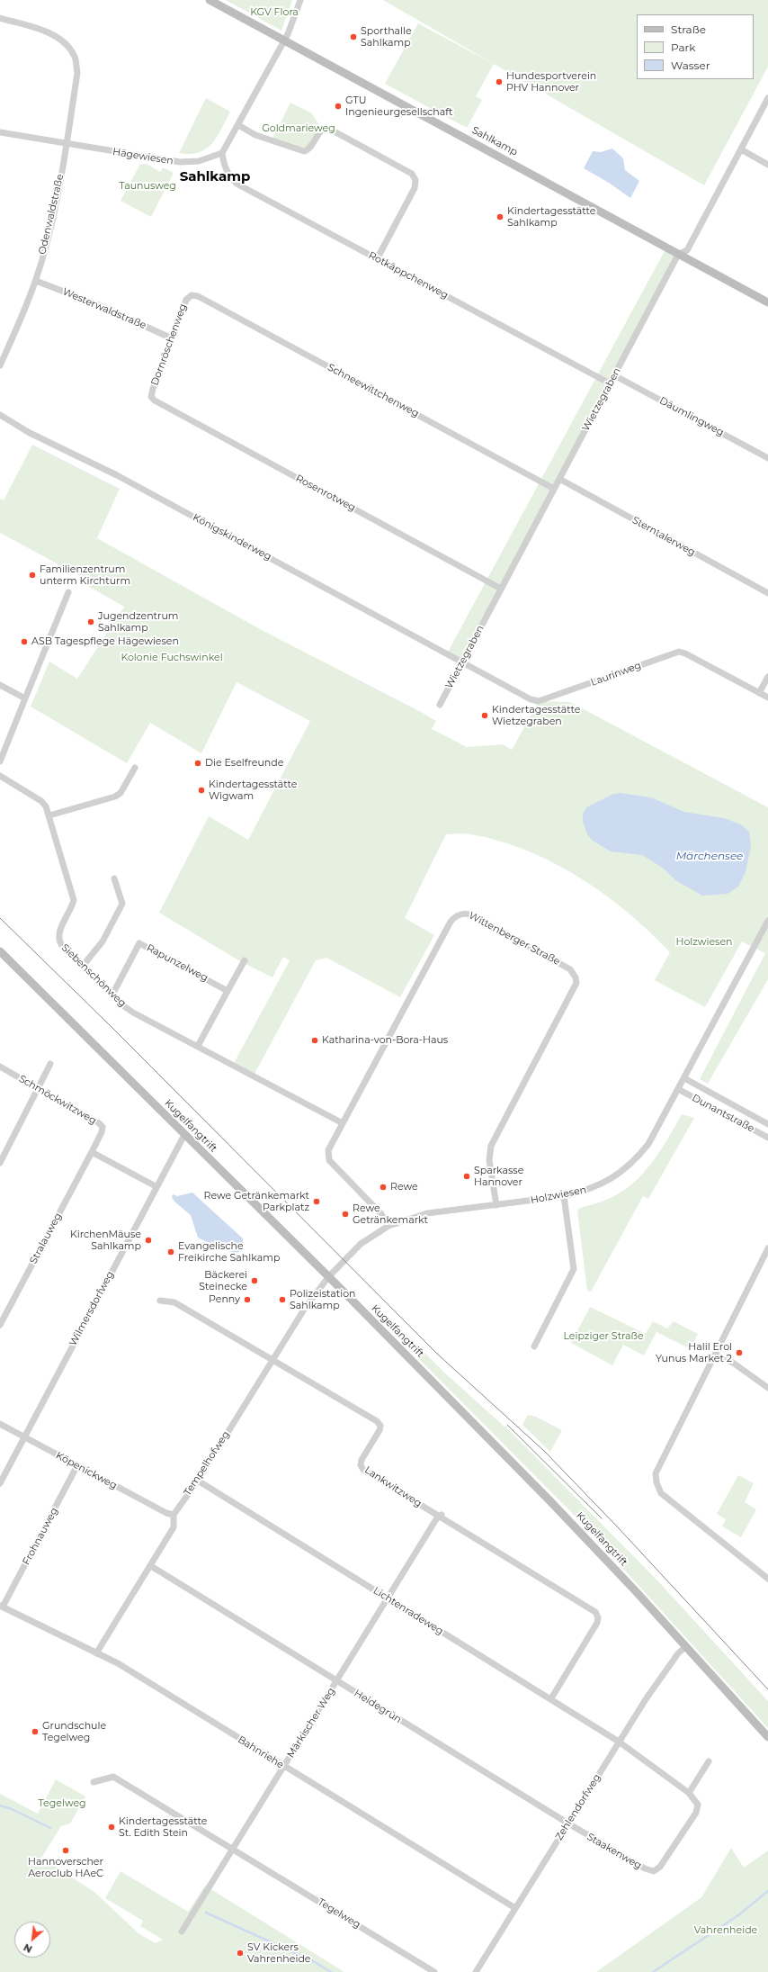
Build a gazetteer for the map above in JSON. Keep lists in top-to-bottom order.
{
  "streets": {
    "street": [
      "Sahlkamp",
      "Hägewiesen",
      "Odenwaldstraße",
      "Rotkäppchenweg",
      "Westerwaldstraße",
      "Dornröschenweg",
      "Schneewittchenweg",
      "Wietzegraben",
      "Däumlingweg",
      "Rosenrotweg",
      "Sterntalerweg",
      "Königskinderweg",
      "Laurinweg",
      "Wittenberger Straße",
      "Rapunzelweg",
      "Siebenschönweg",
      "Schmöckwitzweg",
      "Dunantstraße",
      "Kugelfangtrift",
      "Holzwiesen",
      "Stralauweg",
      "Wilmersdorfweg",
      "Tempelhofweg",
      "Köpenickweg",
      "Lankwitzweg",
      "Frohnauweg",
      "Lichtenradeweg",
      "Heidegrün",
      "Märkischer Weg",
      "Bahnriehe",
      "Zehlendorfweg",
      "Staakenweg",
      "Tegelweg"
    ]
  },
  "crossings": [
    ["Sahlkamp", "Wietzegraben"],
    ["Hägewiesen", "Odenwaldstraße"],
    ["Hägewiesen", "Rotkäppchenweg"],
    ["Odenwaldstraße", "Westerwaldstraße"],
    ["Rotkäppchenweg", "Wietzegraben"],
    ["Westerwaldstraße", "Dornröschenweg"],
    ["Dornröschenweg", "Schneewittchenweg"],
    ["Dornröschenweg", "Rosenrotweg"],
    ["Schneewittchenweg", "Wietzegraben"],
    ["Wietzegraben", "Däumlingweg"],
    ["Wietzegraben", "Rosenrotweg"],
    ["Wietzegraben", "Sterntalerweg"],
    ["Wietzegraben", "Königskinderweg"],
    ["Wietzegraben", "Laurinweg"],
    ["Königskinderweg", "Laurinweg"],
    ["Wittenberger Straße", "Siebenschönweg"],
    ["Wittenberger Straße", "Holzwiesen"],
    ["Rapunzelweg", "Siebenschönweg"],
    ["Schmöckwitzweg", "Stralauweg"],
    ["Dunantstraße", "Holzwiesen"],
    ["Kugelfangtrift", "Holzwiesen"],
    ["Kugelfangtrift", "Wilmersdorfweg"],
    ["Kugelfangtrift", "Tempelhofweg"],
    ["Kugelfangtrift", "Zehlendorfweg"],
    ["Holzwiesen", "Tempelhofweg"],
    ["Wilmersdorfweg", "Köpenickweg"],
    ["Tempelhofweg", "Köpenickweg"],
    ["Tempelhofweg", "Lankwitzweg"],
    ["Tempelhofweg", "Lichtenradeweg"],
    ["Tempelhofweg", "Heidegrün"],
    ["Tempelhofweg", "Bahnriehe"],
    ["Köpenickweg", "Frohnauweg"],
    ["Lankwitzweg", "Lichtenradeweg"],
    ["Lankwitzweg", "Märkischer Weg"],
    ["Frohnauweg", "Bahnriehe"],
    ["Lichtenradeweg", "Märkischer Weg"],
    ["Lichtenradeweg", "Zehlendorfweg"],
    ["Lichtenradeweg", "Staakenweg"],
    ["Heidegrün", "Märkischer Weg"],
    ["Heidegrün", "Zehlendorfweg"],
    ["Heidegrün", "Staakenweg"],
    ["Märkischer Weg", "Bahnriehe"],
    ["Märkischer Weg", "Tegelweg"],
    ["Bahnriehe", "Zehlendorfweg"],
    ["Zehlendorfweg", "Staakenweg"]
  ],
  "districts": ["Sahlkamp"],
  "water": ["Märchensee"],
  "parks": [
    "KGV Flora",
    "Goldmarieweg",
    "Taunusweg",
    "Kolonie Fuchswinkel",
    "Holzwiesen",
    "Leipziger Straße",
    "Tegelweg",
    "Vahrenheide"
  ],
  "places": [
    "Sporthalle Sahlkamp",
    "Hundesportverein PHV Hannover",
    "GTU Ingenieurgesellschaft",
    "Kindertagesstätte Sahlkamp",
    "Familienzentrum unterm Kirchturm",
    "Jugendzentrum Sahlkamp",
    "ASB Tagespflege Hägewiesen",
    "Kindertagesstätte Wietzegraben",
    "Die Eselfreunde",
    "Kindertagesstätte Wigwam",
    "Katharina-von-Bora-Haus",
    "Sparkasse Hannover",
    "Rewe",
    "Rewe Getränkemarkt Parkplatz",
    "Rewe Getränkemarkt",
    "KirchenMäuse Sahlkamp",
    "Evangelische Freikirche Sahlkamp",
    "Bäckerei Steinecke",
    "Penny",
    "Polizeistation Sahlkamp",
    "Halil Erol Yunus Market 2",
    "Grundschule Tegelweg",
    "Kindertagesstätte St. Edith Stein",
    "Hannoverscher Aeroclub HAeC",
    "SV Kickers Vahrenheide"
  ],
  "legend": ["Straße", "Park", "Wasser"],
  "north": "bottom left"
}
